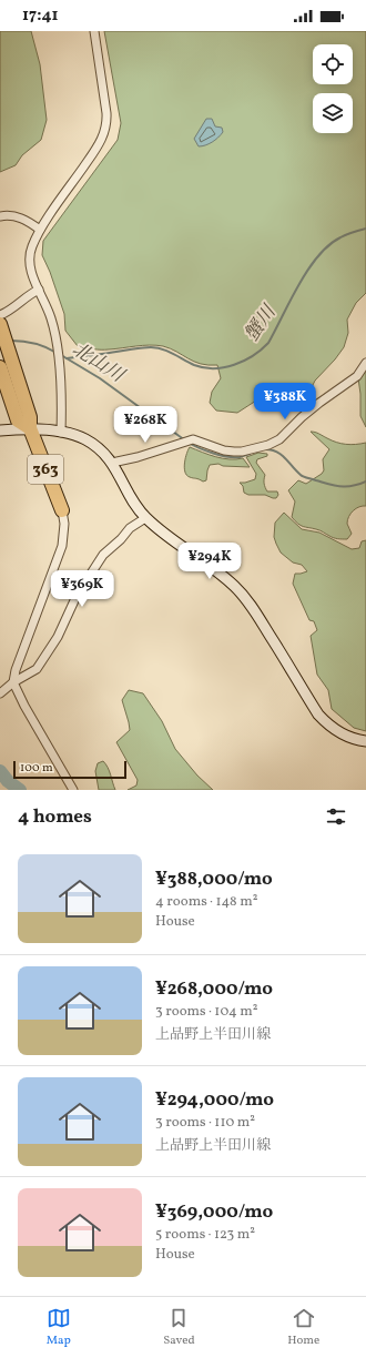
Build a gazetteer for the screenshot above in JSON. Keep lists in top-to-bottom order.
{
  "streets": {
    "highway": ["363"]
  },
  "water": ["蟹川", "北山川"],
  "scale_bar": "100 m",
  "page": {
    "status": "17:41",
    "price": [
      "¥388K",
      "¥268K",
      "¥294K",
      "¥369K"
    ],
    "scale": "100 m",
    "heading": "4 homes",
    "list": [
      {
        "name": "¥388,000/mo",
        "note": "4 rooms · 148 m² · House"
      },
      {
        "name": "¥268,000/mo",
        "note": "3 rooms · 104 m² · 上品野上半田川線"
      },
      {
        "name": "¥294,000/mo",
        "note": "3 rooms · 110 m² · 上品野上半田川線"
      },
      {
        "name": "¥369,000/mo",
        "note": "5 rooms · 123 m² · House"
      }
    ],
    "tabs": ["Map", "Saved", "Home"]
  }
}
